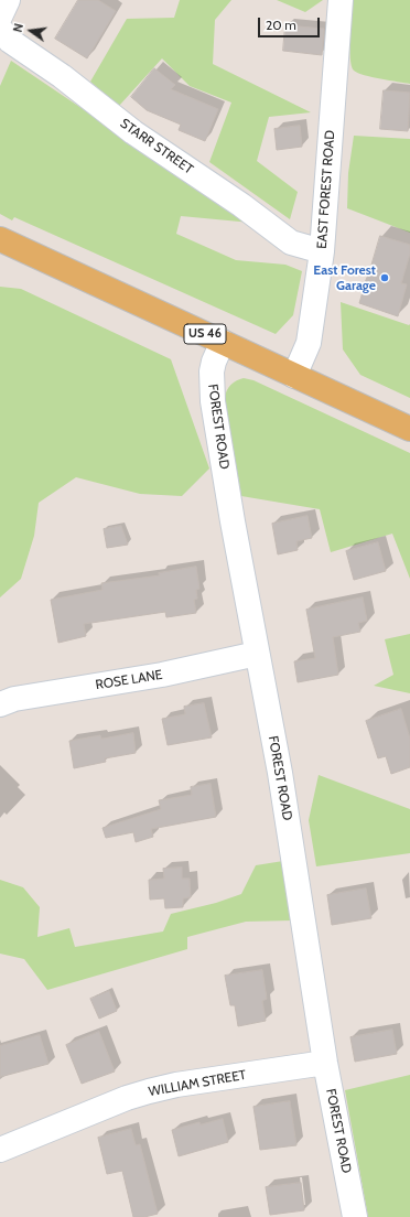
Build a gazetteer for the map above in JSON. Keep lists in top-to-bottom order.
{
  "streets": {
    "main road": ["US 46"],
    "street": [
      "STARR STREET",
      "EAST FOREST ROAD",
      "FOREST ROAD",
      "ROSE LANE",
      "WILLIAM STREET"
    ]
  },
  "crossings": [
    ["STARR STREET", "EAST FOREST ROAD"],
    ["EAST FOREST ROAD", "US 46"],
    ["US 46", "FOREST ROAD"],
    ["FOREST ROAD", "ROSE LANE"],
    ["FOREST ROAD", "WILLIAM STREET"]
  ],
  "places": ["East Forest Garage"],
  "scale_bar": "20 m",
  "north": "left"
}
